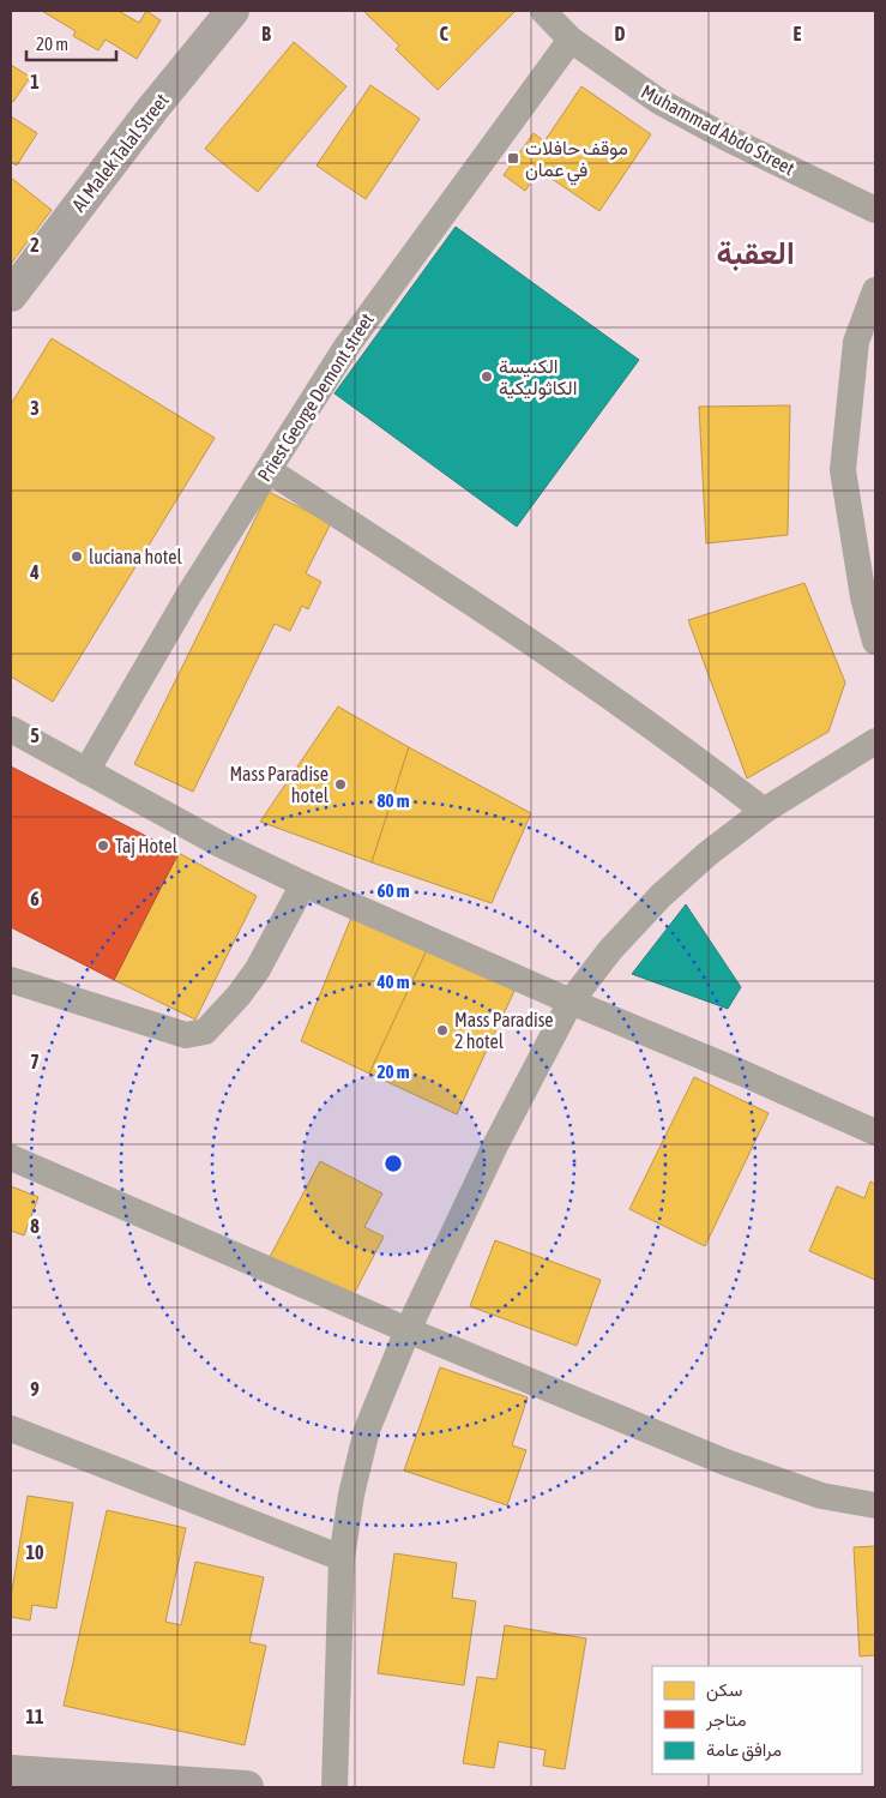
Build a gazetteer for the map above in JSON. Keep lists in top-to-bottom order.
{
  "streets": {
    "main road": ["Al Malek Talal Street"],
    "street": ["Muhammad Abdo Street", "Priest George Demont street"]
  },
  "crossings": [
    ["Muhammad Abdo Street", "Priest George Demont street"]
  ],
  "districts": ["العقبة"],
  "places": {
    "transit": ["موقف حافلات في عمان"],
    "other": [
      "الكنيسة الكاثوليكية",
      "luciana hotel",
      "Mass Paradise hotel",
      "Taj Hotel",
      "Mass Paradise 2 hotel"
    ]
  },
  "legend": ["سكن", "متاجر", "مرافق عامة"],
  "scale_bar": "20 m",
  "grid": {
    "columns": [
      "B",
      "C",
      "D",
      "E"
    ],
    "rows": [
      "1",
      "2",
      "3",
      "4",
      "5",
      "6",
      "7",
      "8",
      "9",
      "10",
      "11"
    ]
  },
  "rings": [
    "80 m",
    "60 m",
    "40 m",
    "20 m"
  ]
}
